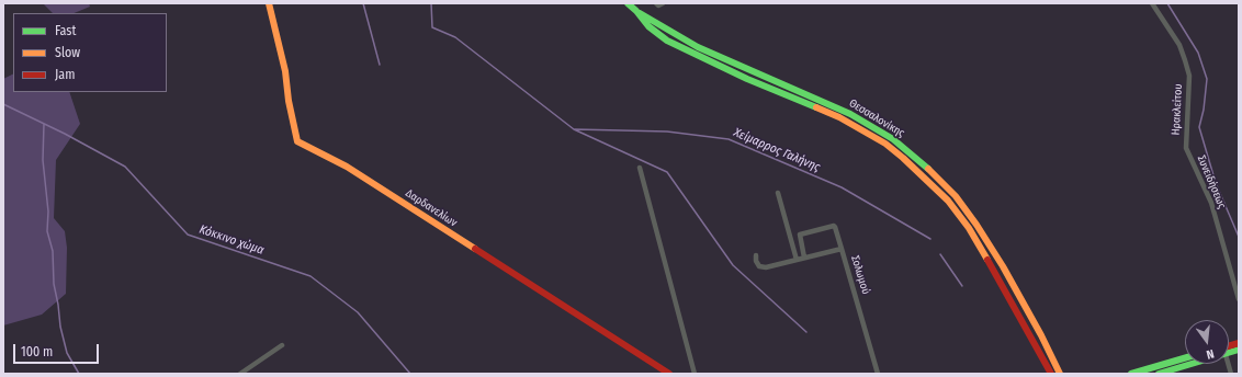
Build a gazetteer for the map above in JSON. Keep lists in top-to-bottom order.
{
  "streets": {
    "main road": ["Θεσσαλονίκης", "Δαρδανελίων"],
    "street": ["Ηρακλείτου", "Συνειδήσεως", "Σολωμού"]
  },
  "crossings": [
    ["Ηρακλείτου", "Συνειδήσεως"]
  ],
  "water": ["Χείμαρρος Γαλήνης", "Κόκκινο χώμα"],
  "legend": ["Fast", "Slow", "Jam"],
  "scale_bar": "100 m",
  "north": "bottom"
}
